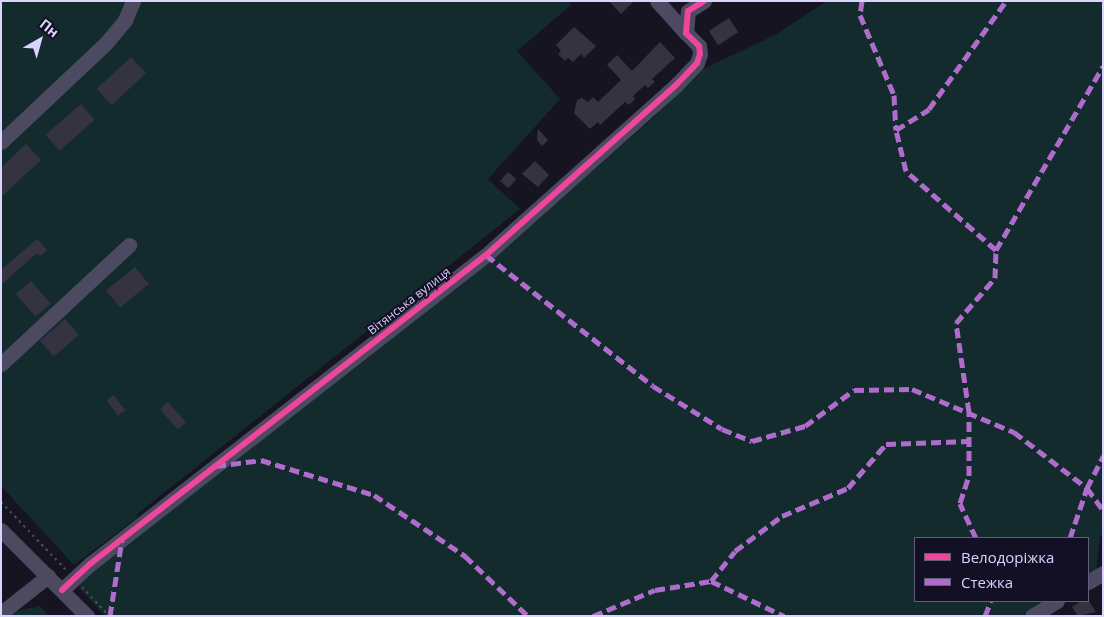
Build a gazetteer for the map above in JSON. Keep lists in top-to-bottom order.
{
  "streets": {
    "street": ["Вітянська вулиця"]
  },
  "legend": ["Велодоріжка", "Стежка"],
  "north": "top right"
}
